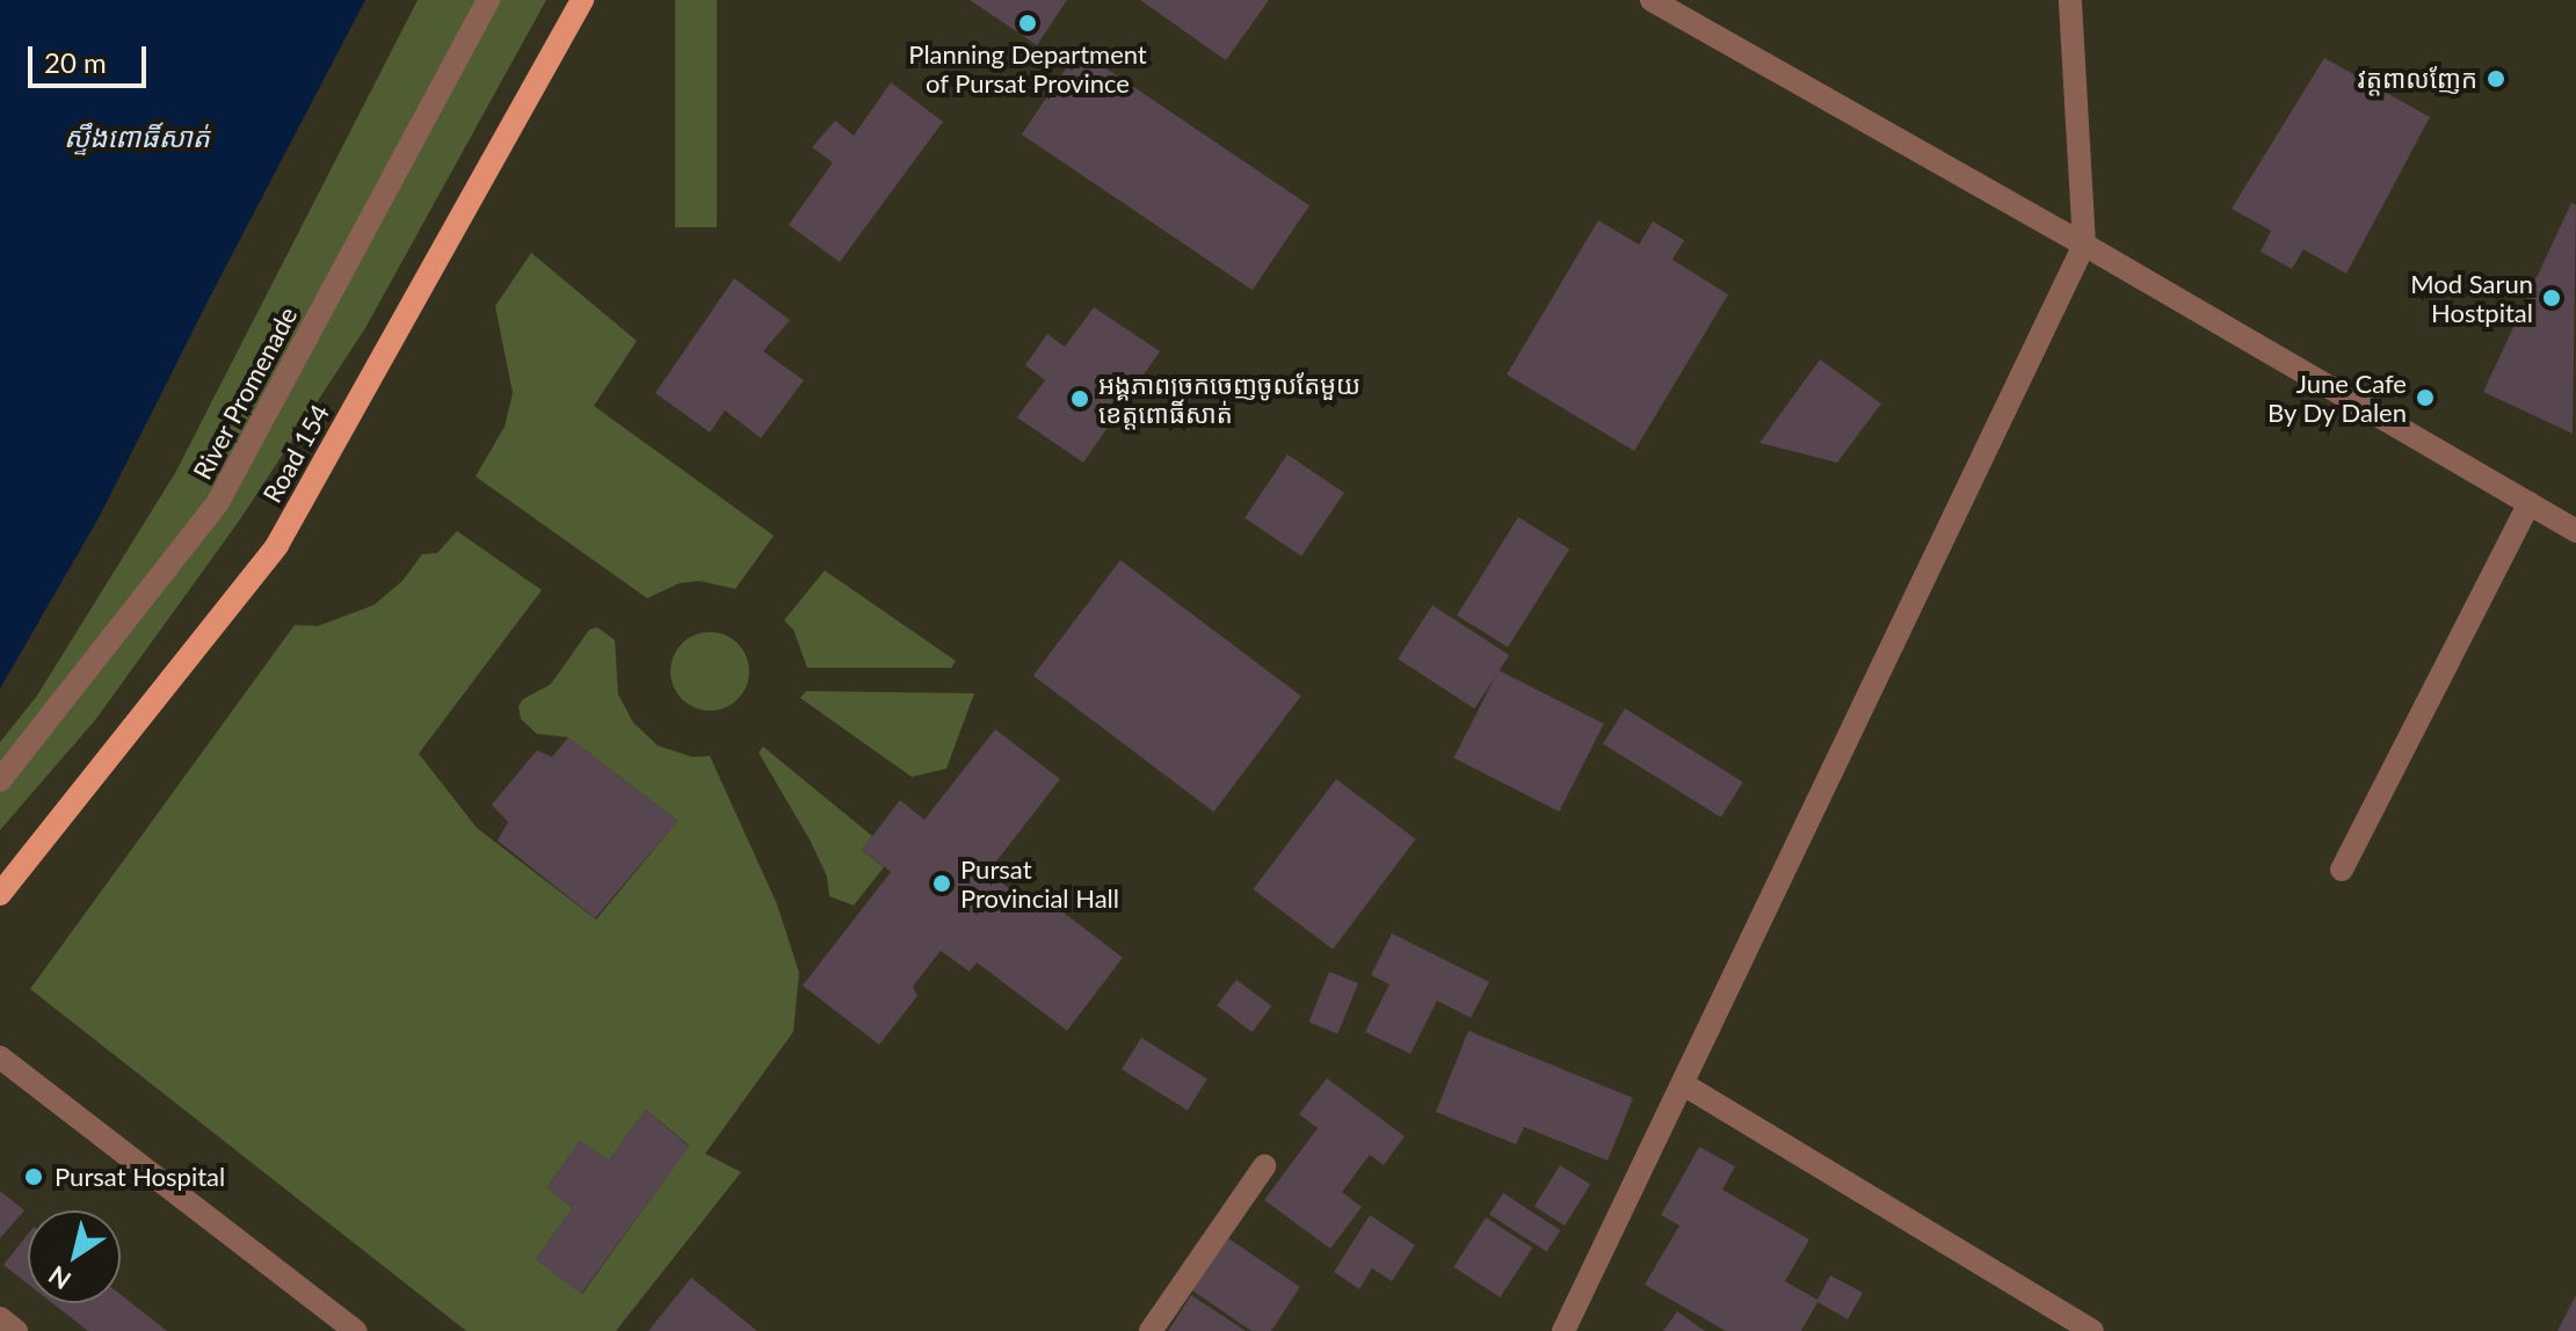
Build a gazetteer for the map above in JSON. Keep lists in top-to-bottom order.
{
  "streets": {
    "main road": ["Road 154"],
    "street": ["River Promenade"]
  },
  "water": ["ស្ទឹងពោធិ៍សាត់"],
  "places": [
    "Planning Department of Pursat Province",
    "វត្តពាលញែក",
    "Mod Sarun Hostpital",
    "June Cafe By Dy Dalen",
    "អង្គភាពច្រកចេញចូលតែមួយ ខេត្តពោធិ៍សាត់",
    "Pursat Provincial Hall",
    "Pursat Hospital"
  ],
  "scale_bar": "20 m",
  "north": "bottom left"
}
